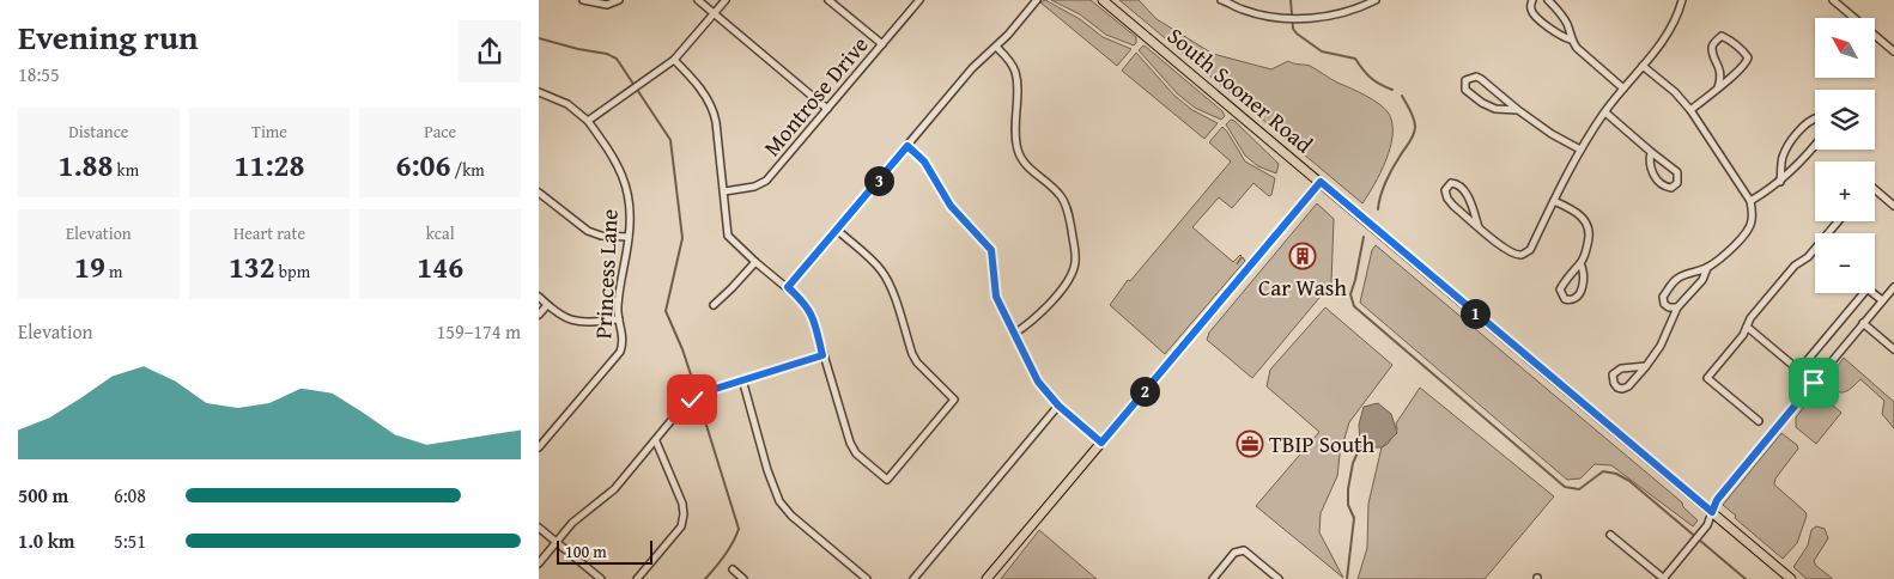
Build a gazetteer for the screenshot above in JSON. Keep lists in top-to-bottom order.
{
  "streets": {
    "main road": ["South Sooner Road"],
    "street": ["Montrose Drive", "Princess Lane"]
  },
  "places": {
    "building": ["Car Wash"],
    "office": ["TBIP South"]
  },
  "scale_bar": "100 m",
  "north": "top left",
  "page": {
    "heading": ["Evening run", "18:55"],
    "map_buttons": ["+", "−"],
    "stats": [
      ["Distance", "1.88 km"],
      ["Time", "11:28"],
      ["Pace", "6:06 /km"],
      ["Elevation", "19 m"],
      ["Heart rate", "132 bpm"],
      ["kcal", "146"]
    ],
    "pins": ["3", "1", "2"],
    "chart": ["Elevation", "159–174 m"],
    "list": [
      {
        "name": "500 m",
        "note": "6:08"
      },
      {
        "name": "1.0 km",
        "note": "5:51"
      }
    ],
    "scale": "100 m"
  }
}
